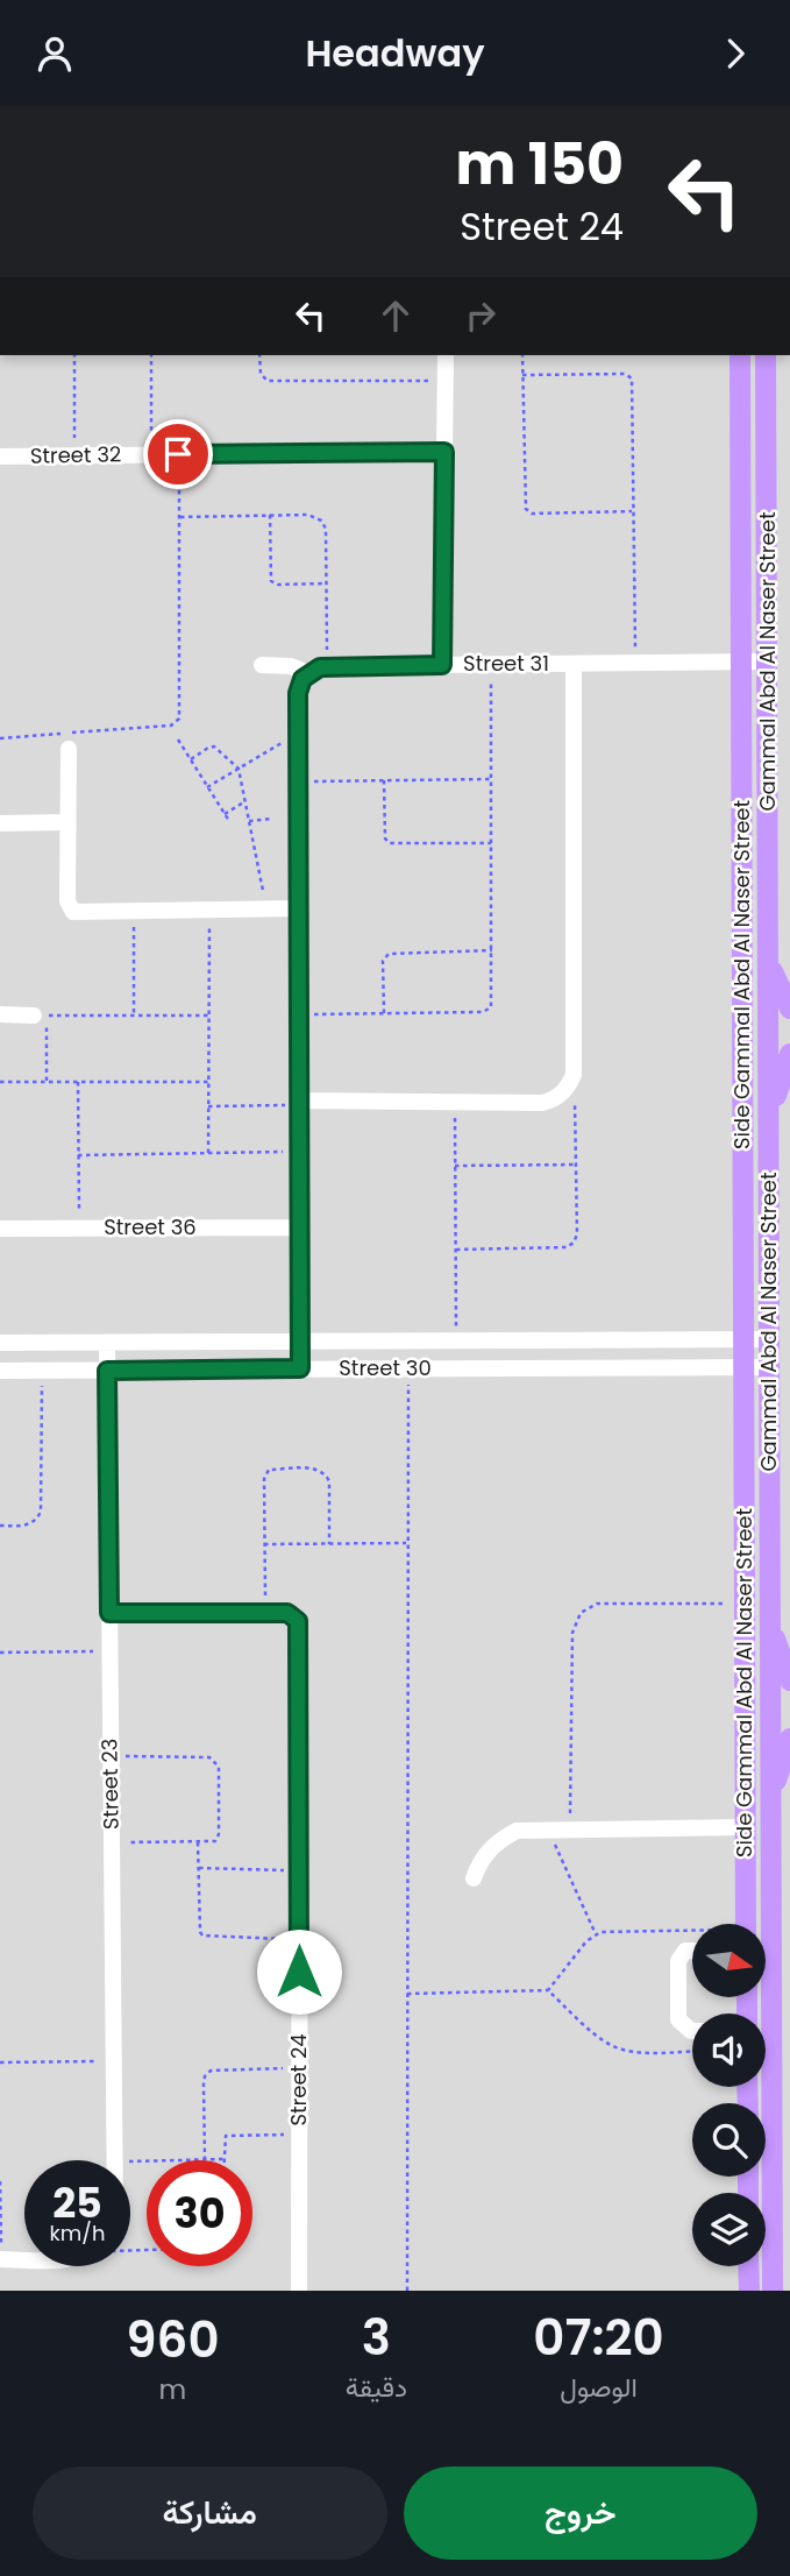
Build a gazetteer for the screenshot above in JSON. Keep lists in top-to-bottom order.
{
  "streets": {
    "main road": ["Gammal Abd Al Naser Street", "Side Gammal Abd Al Naser Street"],
    "street": [
      "Street 32",
      "Street 31",
      "Street 36",
      "Street 30",
      "Street 23",
      "Street 24"
    ]
  },
  "crossings": [
    ["Gammal Abd Al Naser Street", "Street 31"],
    ["Gammal Abd Al Naser Street", "Street 30"],
    ["Street 31", "Side Gammal Abd Al Naser Street"],
    ["Side Gammal Abd Al Naser Street", "Street 30"],
    ["Street 30", "Street 23"],
    ["Street 23", "Street 24"]
  ],
  "north": "right",
  "page": {
    "header": "Headway",
    "turn": ["150 m", "Street 24"],
    "speed": "25 km/h",
    "limit": "30",
    "eta": [
      "07:20",
      "الوصول",
      "3",
      "دقيقة",
      "960",
      "m"
    ],
    "buttons": ["خروج", "مشاركة"]
  }
}
